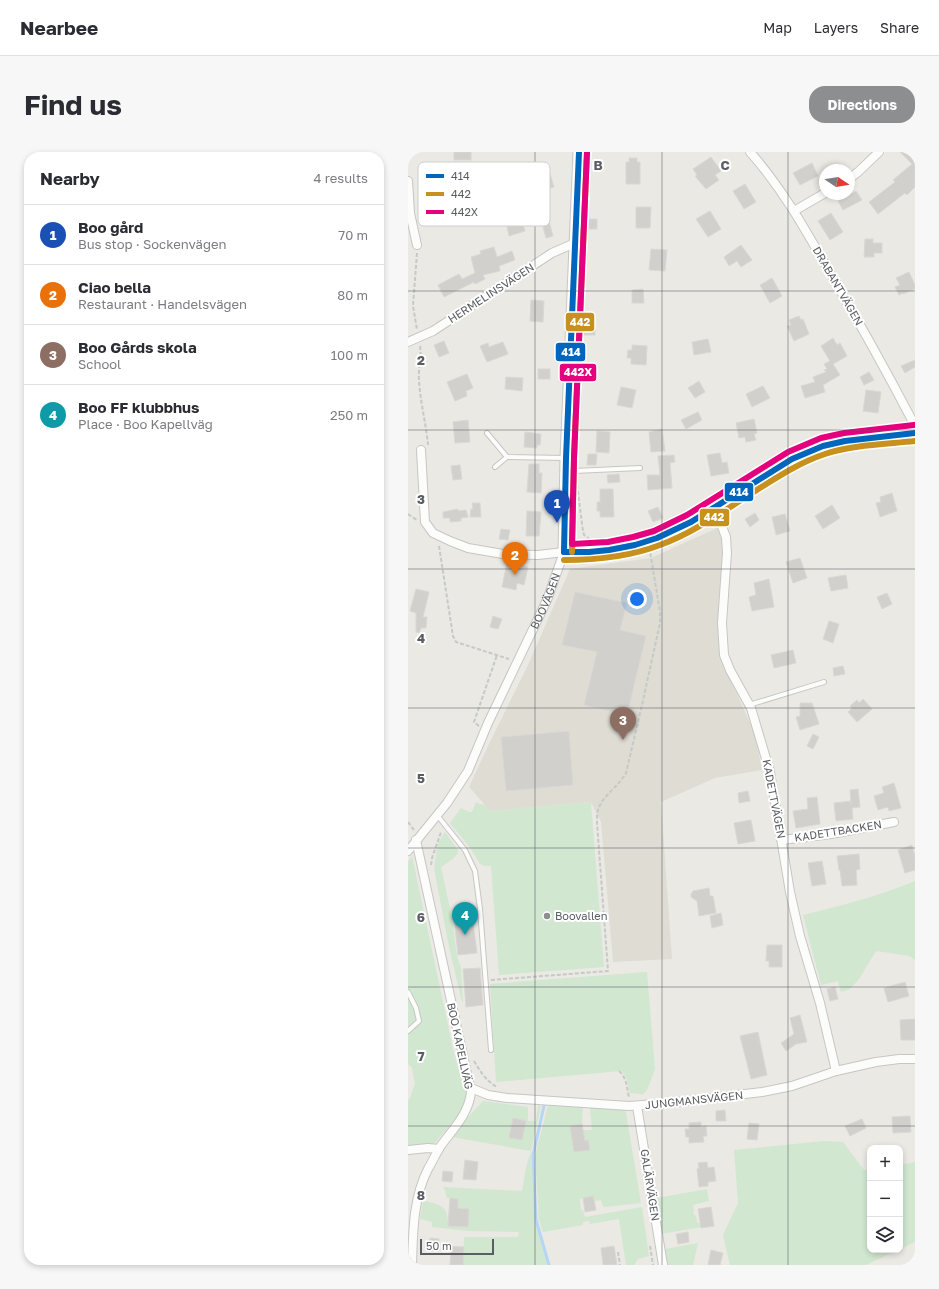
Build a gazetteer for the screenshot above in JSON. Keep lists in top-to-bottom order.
{
  "streets": {
    "street": [
      "DRABANTVÄGEN",
      "HERMELINSVÄGEN",
      "BOOVÄGEN",
      "KADETTVÄGEN",
      "KADETTBACKEN",
      "BOO KAPELLVÄG",
      "JUNGMANSVÄGEN",
      "GALÄRVÄGEN"
    ]
  },
  "crossings": [
    ["BOOVÄGEN", "BOO KAPELLVÄG"],
    ["KADETTVÄGEN", "KADETTBACKEN"],
    ["KADETTVÄGEN", "JUNGMANSVÄGEN"],
    ["BOO KAPELLVÄG", "JUNGMANSVÄGEN"],
    ["JUNGMANSVÄGEN", "GALÄRVÄGEN"]
  ],
  "places": ["Boovallen"],
  "lines": ["transit line 414", "transit line 442", "transit line 442X"],
  "legend": ["414", "442", "442X"],
  "scale_bar": "50 m",
  "north": "right",
  "page": {
    "header": "Nearbee",
    "nav": ["Map", "Layers", "Share"],
    "buttons": "Directions",
    "title": "Find us",
    "heading": ["Nearby", "4 results"],
    "list": [
      {
        "mark": "1",
        "name": "Boo gård",
        "note": "Bus stop · Sockenvägen",
        "value": "70 m"
      },
      {
        "mark": "2",
        "name": "Ciao bella",
        "note": "Restaurant · Handelsvägen",
        "value": "80 m"
      },
      {
        "mark": "3",
        "name": "Boo Gårds skola",
        "note": "School",
        "value": "100 m"
      },
      {
        "mark": "4",
        "name": "Boo FF klubbhus",
        "note": "Place · Boo Kapellväg",
        "value": "250 m"
      }
    ],
    "pins": [
      "1",
      "2",
      "3",
      "4"
    ],
    "map_buttons": ["+", "−"],
    "scale": "50 m"
  },
  "grid": {
    "columns": ["B", "C"],
    "rows": [
      "2",
      "3",
      "4",
      "5",
      "6",
      "7",
      "8"
    ]
  }
}
